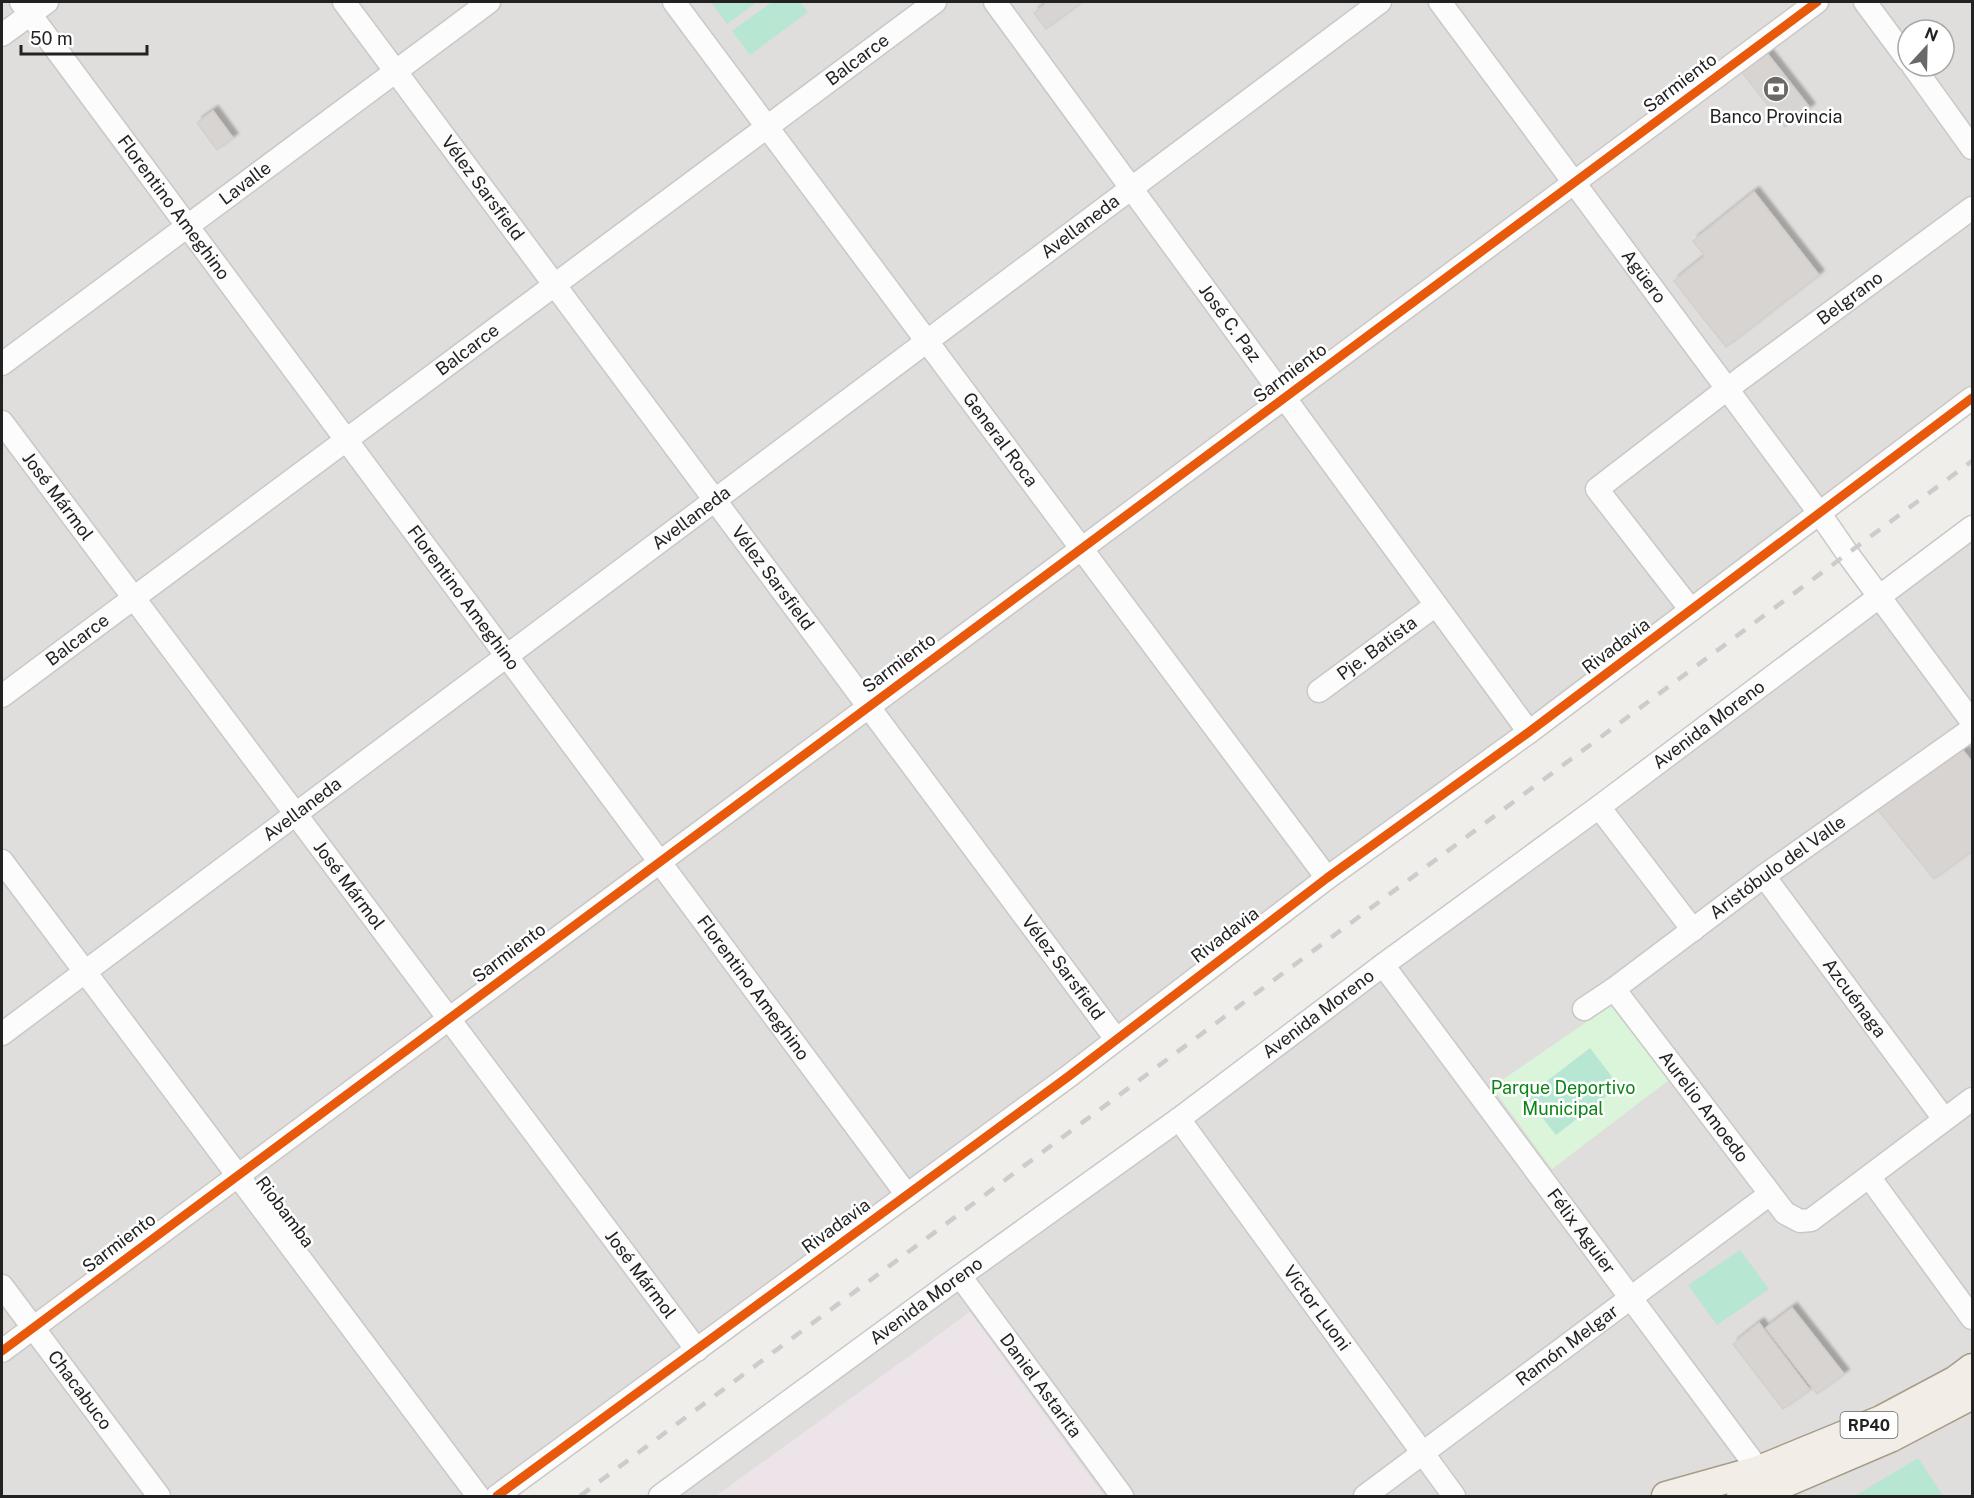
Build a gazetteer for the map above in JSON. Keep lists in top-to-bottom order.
{
  "streets": {
    "main road": ["RP40"],
    "street": [
      "Balcarce",
      "Sarmiento",
      "Lavalle",
      "Vélez Sarsfield",
      "Florentino Ameghino",
      "Avellaneda",
      "Agüero",
      "Belgrano",
      "José C. Paz",
      "General Roca",
      "José Mármol",
      "Rivadavia",
      "Pje. Batista",
      "Avenida Moreno",
      "Aristóbulo del Valle",
      "Azcuénaga",
      "Aurelio Amoedo",
      "Riobamba",
      "Félix Aguier",
      "Victor Luoni",
      "Ramón Melgar",
      "Daniel Astarita",
      "Chacabuco"
    ]
  },
  "crossings": [
    ["Balcarce", "Vélez Sarsfield"],
    ["Balcarce", "Florentino Ameghino"],
    ["Balcarce", "General Roca"],
    ["Balcarce", "José Mármol"],
    ["Sarmiento", "Vélez Sarsfield"],
    ["Sarmiento", "Florentino Ameghino"],
    ["Sarmiento", "Agüero"],
    ["Sarmiento", "José C. Paz"],
    ["Sarmiento", "General Roca"],
    ["Sarmiento", "José Mármol"],
    ["Sarmiento", "Riobamba"],
    ["Sarmiento", "Chacabuco"],
    ["Lavalle", "Vélez Sarsfield"],
    ["Lavalle", "Florentino Ameghino"],
    ["Vélez Sarsfield", "Avellaneda"],
    ["Vélez Sarsfield", "Rivadavia"],
    ["Florentino Ameghino", "Avellaneda"],
    ["Florentino Ameghino", "Rivadavia"],
    ["Avellaneda", "José C. Paz"],
    ["Avellaneda", "General Roca"],
    ["Avellaneda", "José Mármol"],
    ["Avellaneda", "Riobamba"],
    ["Agüero", "Belgrano"],
    ["Agüero", "Rivadavia"],
    ["Agüero", "Avenida Moreno"],
    ["Belgrano", "Rivadavia"],
    ["José C. Paz", "Rivadavia"],
    ["José C. Paz", "Pje. Batista"],
    ["General Roca", "Rivadavia"],
    ["José Mármol", "Rivadavia"],
    ["Avenida Moreno", "Félix Aguier"],
    ["Avenida Moreno", "Victor Luoni"],
    ["Avenida Moreno", "Daniel Astarita"],
    ["Aristóbulo del Valle", "Azcuénaga"],
    ["Aristóbulo del Valle", "Aurelio Amoedo"],
    ["Aurelio Amoedo", "Ramón Melgar"],
    ["Félix Aguier", "Ramón Melgar"],
    ["Félix Aguier", "RP40"],
    ["Victor Luoni", "Ramón Melgar"]
  ],
  "parks": ["Parque Deportivo Municipal"],
  "places": {
    "bank": ["Banco Provincia"]
  },
  "scale_bar": "50 m",
  "north": "top"
}
